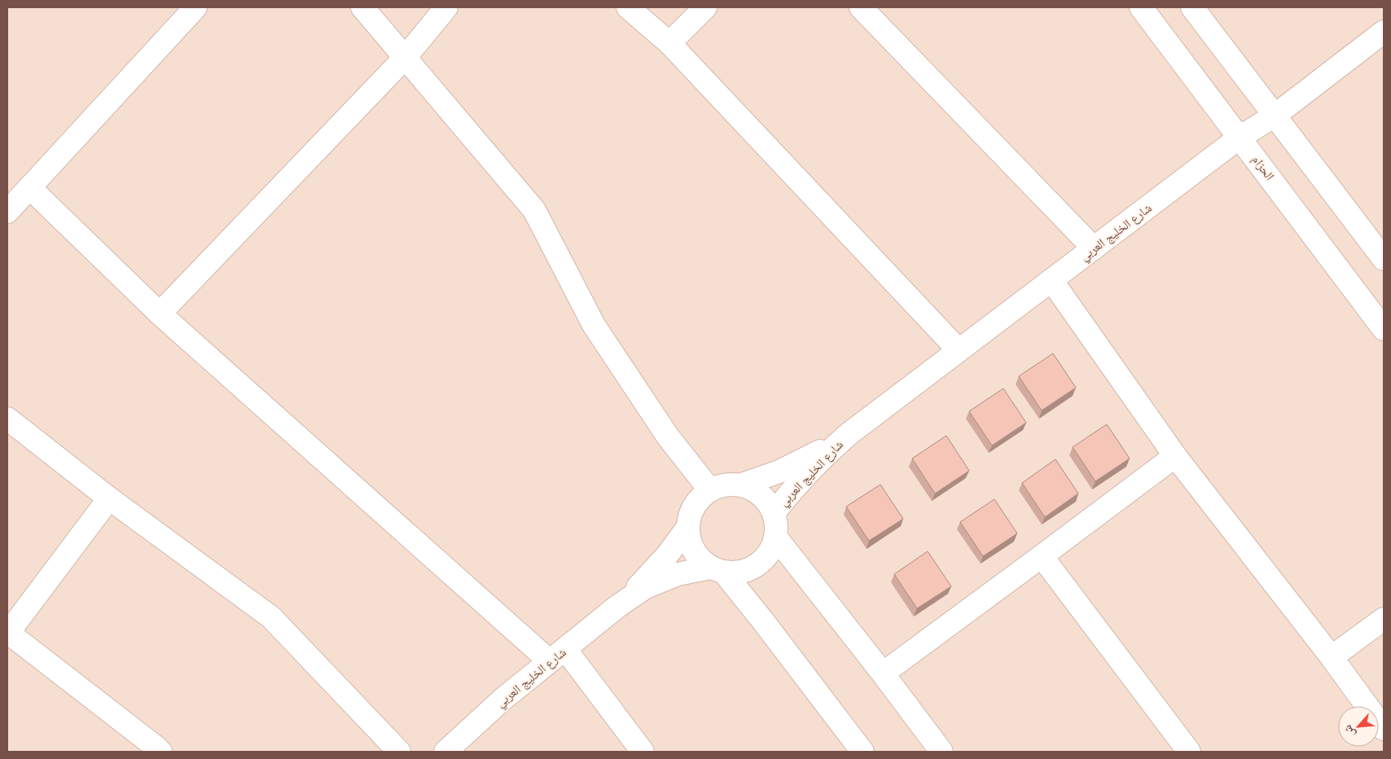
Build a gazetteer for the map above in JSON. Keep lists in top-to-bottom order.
{
  "streets": {
    "street": ["الحزام", "شارع الخليج العربي"]
  },
  "crossings": [
    ["الحزام", "شارع الخليج العربي"]
  ],
  "north": "bottom left"
}
